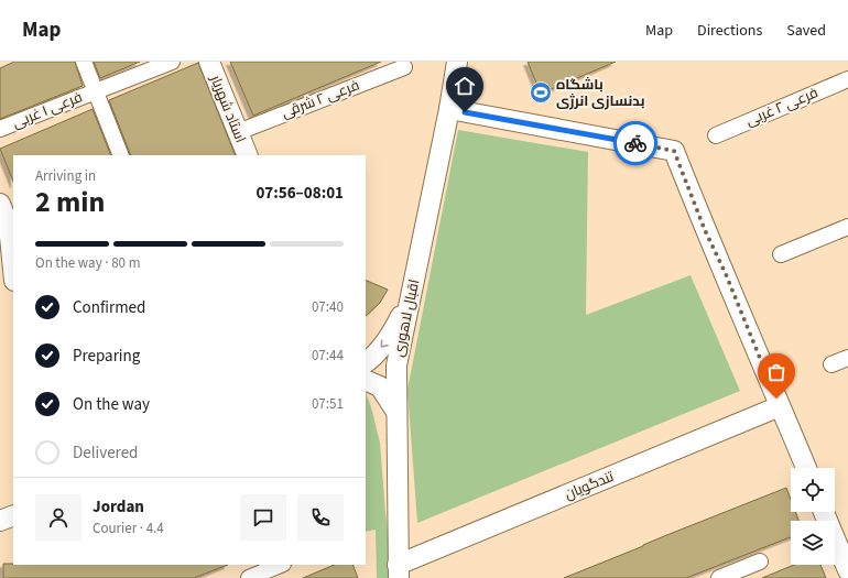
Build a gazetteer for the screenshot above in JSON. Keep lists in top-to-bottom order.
{
  "streets": {
    "street": [
      "فرعی ۲ شرقی",
      "فرعی ۲ غربی",
      "استاد شهریار",
      "فرعی ۱ غربی",
      "اقبال لاهوری",
      "تندگویان"
    ]
  },
  "crossings": [
    ["فرعی ۲ شرقی", "استاد شهریار"],
    ["اقبال لاهوری", "تندگویان"]
  ],
  "places": {
    "sports": ["باشگاه بدنسازی انرژی"]
  },
  "page": {
    "header": "Map",
    "nav": ["Map", "Directions", "Saved"],
    "heading": ["2 min", "Arriving in", "07:56–08:01"],
    "panel": ["Jordan", "Courier · 4.4"],
    "bar": "On the way · 80 m",
    "list": [
      ["Confirmed", "07:40"],
      ["Preparing", "07:44"],
      ["On the way", "07:51"],
      "Delivered"
    ]
  }
}
